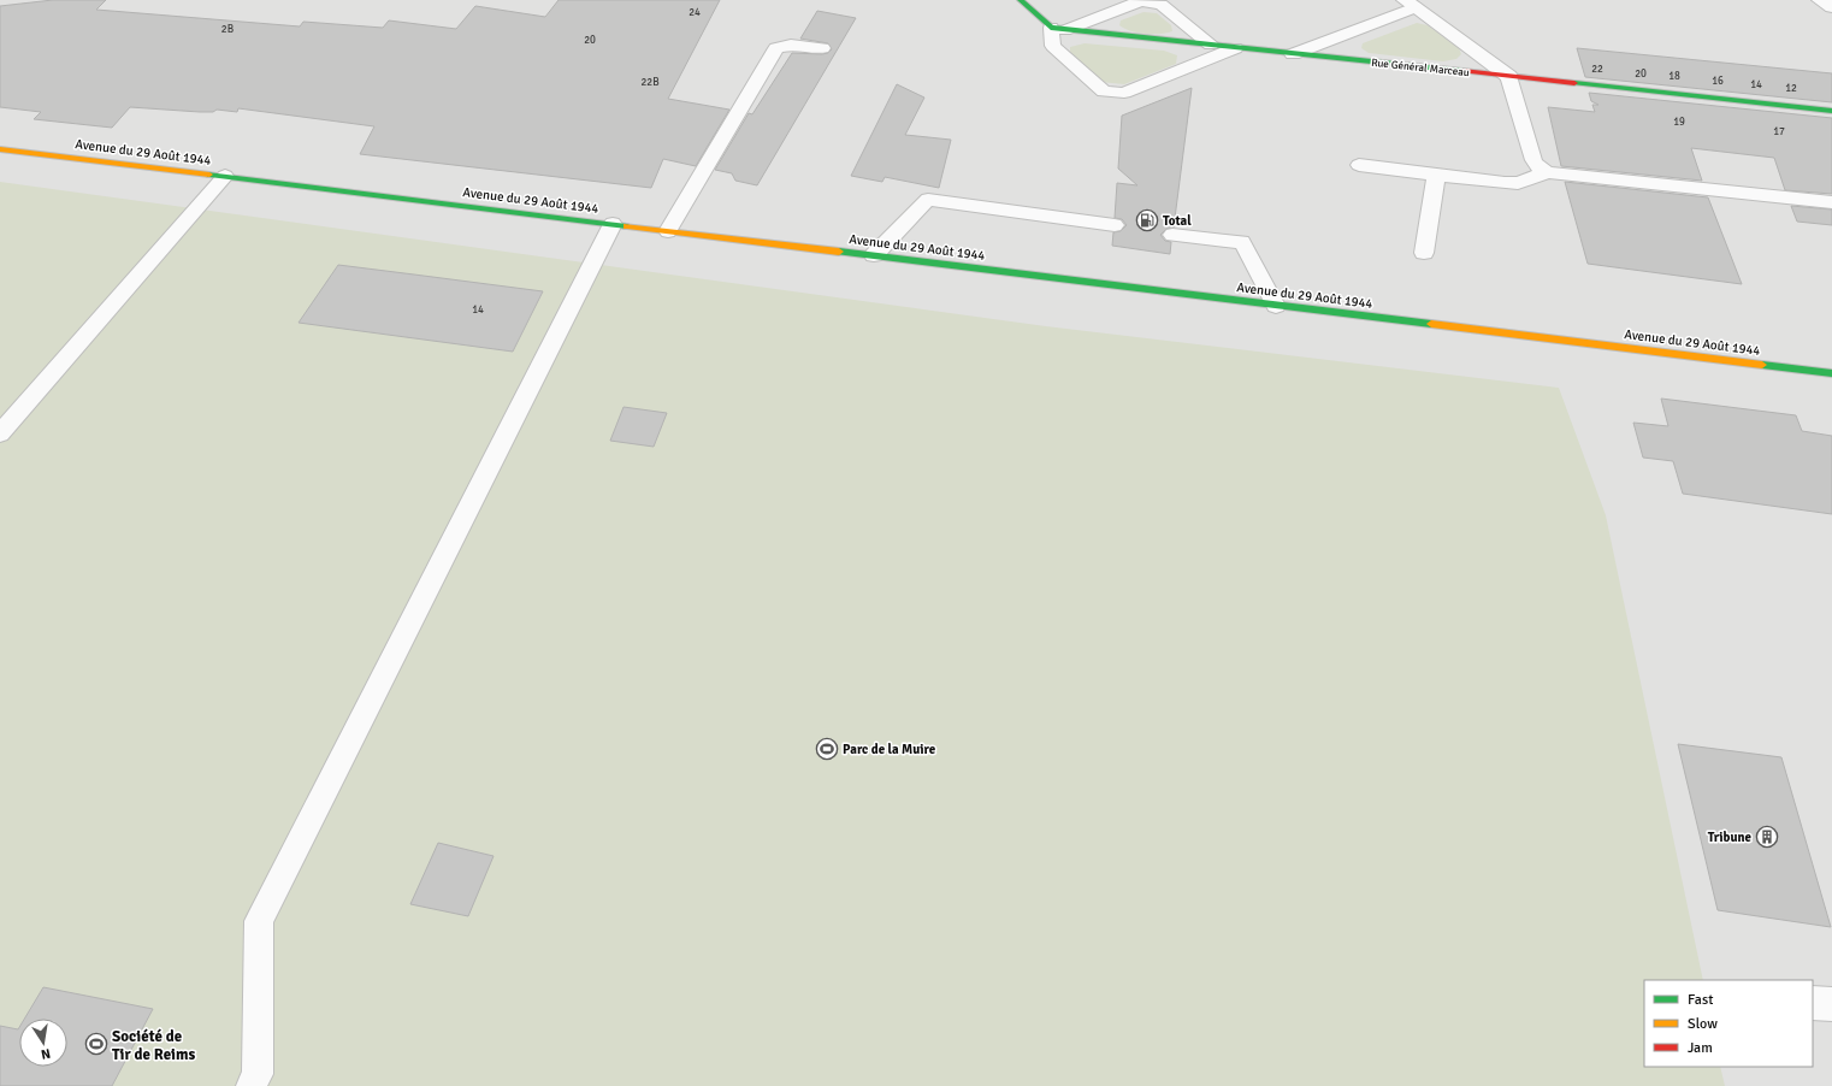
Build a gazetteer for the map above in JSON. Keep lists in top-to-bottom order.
{
  "streets": {
    "main road": ["Rue Général Marceau", "Avenue du 29 Août 1944"]
  },
  "places": {
    "fuel station": ["Total"],
    "sports": ["Parc de la Muire", "Société de Tir de Reims"],
    "building": ["Tribune"]
  },
  "house_numbers": [
    "24",
    "2B",
    "20",
    "22",
    "20",
    "18",
    "16",
    "22B",
    "14",
    "12",
    "19",
    "17",
    "14"
  ],
  "legend": ["Fast", "Slow", "Jam"],
  "north": "bottom"
}
